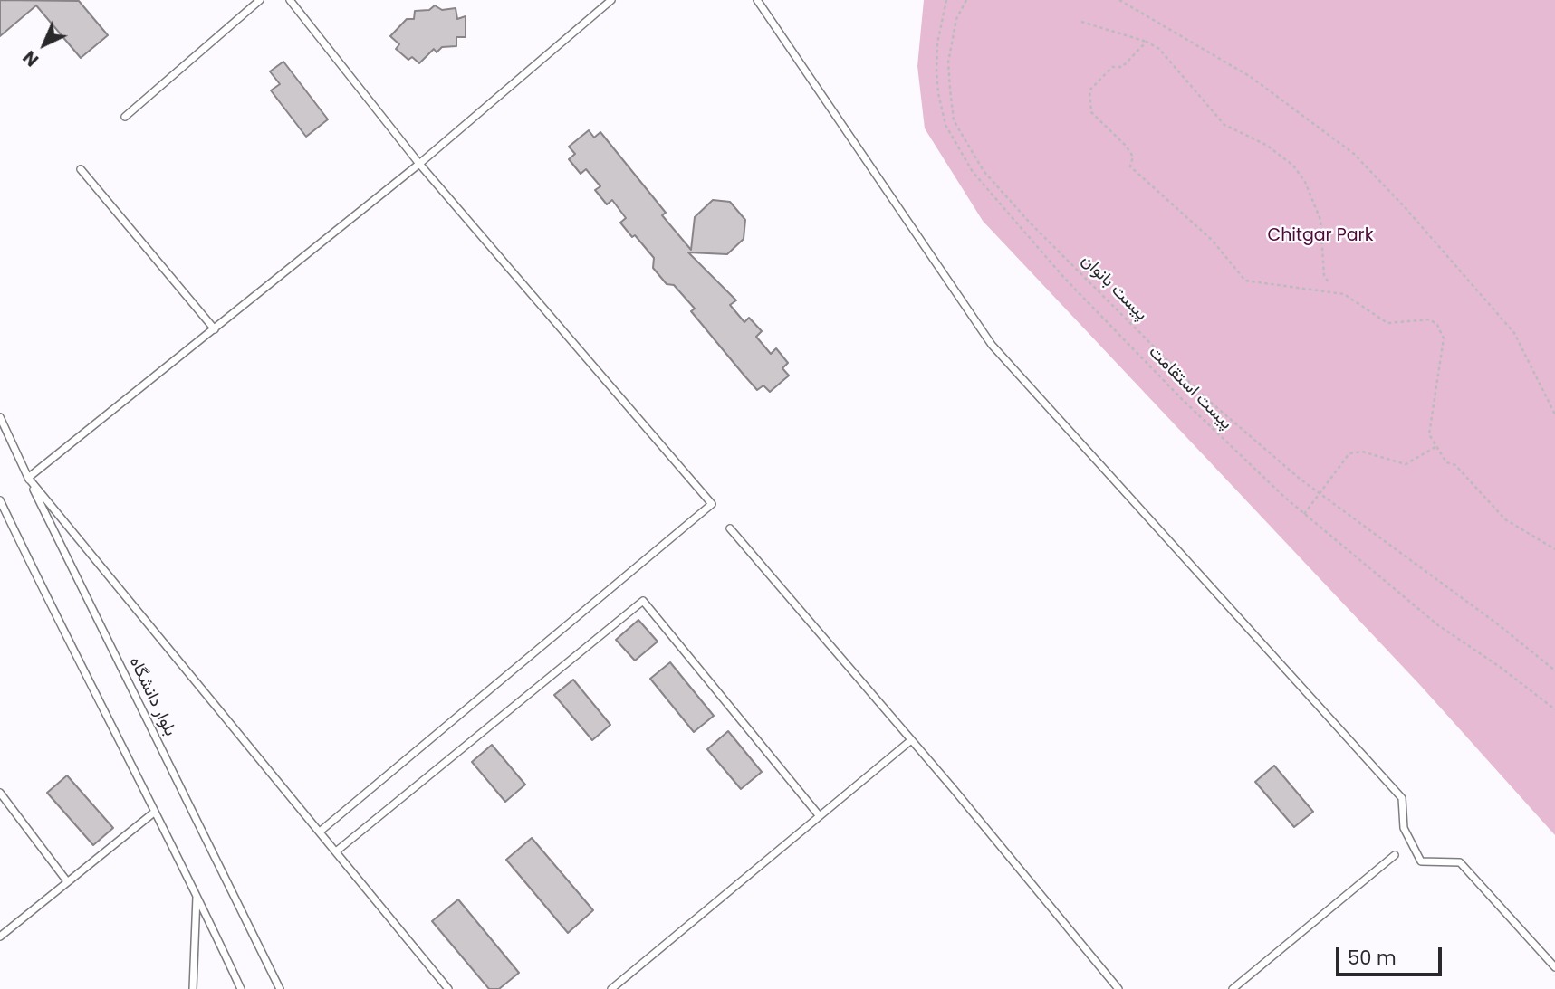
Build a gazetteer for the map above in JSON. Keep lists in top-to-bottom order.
{
  "streets": {
    "lane": ["بلوار دانشگاه"],
    "path": ["پیست بانوان", "پیست استقامت"]
  },
  "parks": ["Chitgar Park"],
  "scale_bar": "50 m",
  "north": "bottom left"
}
